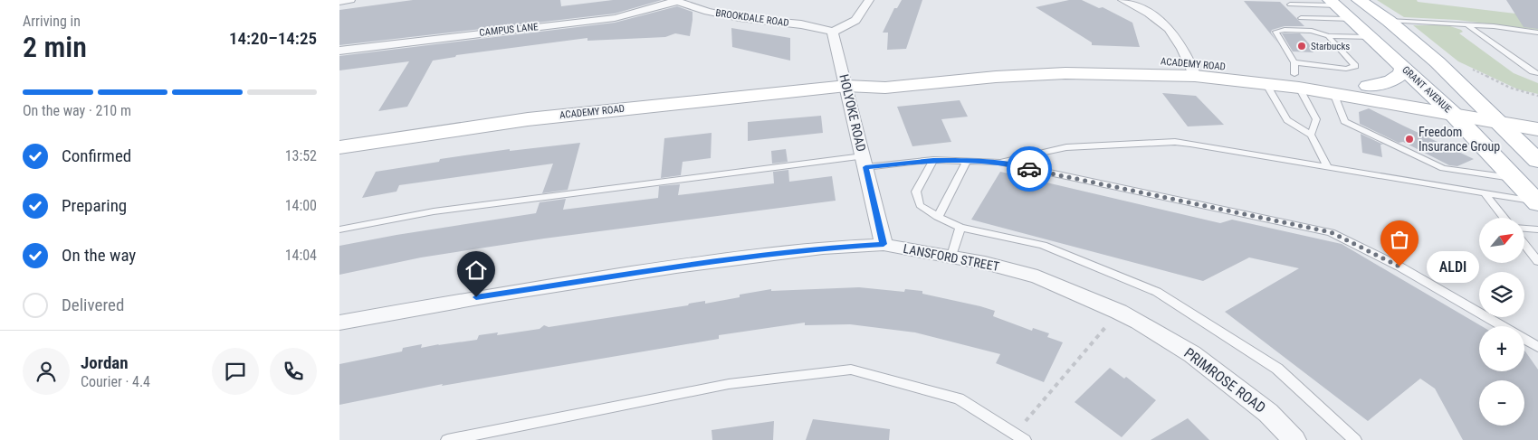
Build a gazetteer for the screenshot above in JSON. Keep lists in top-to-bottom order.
{
  "streets": {
    "main road": ["ACADEMY ROAD", "GRANT AVENUE"],
    "street": [
      "BROOKDALE ROAD",
      "CAMPUS LANE",
      "HOLYOKE ROAD",
      "LANSFORD STREET",
      "PRIMROSE ROAD"
    ]
  },
  "crossings": [
    ["BROOKDALE ROAD", "CAMPUS LANE"],
    ["BROOKDALE ROAD", "HOLYOKE ROAD"],
    ["ACADEMY ROAD", "GRANT AVENUE"],
    ["ACADEMY ROAD", "HOLYOKE ROAD"],
    ["HOLYOKE ROAD", "LANSFORD STREET"],
    ["LANSFORD STREET", "PRIMROSE ROAD"]
  ],
  "places": ["Starbucks", "Freedom Insurance Group", "ALDI"],
  "north": "top right",
  "page": {
    "heading": ["2 min", "Arriving in", "14:20–14:25"],
    "panel": ["Jordan", "Courier · 4.4"],
    "bar": "On the way · 210 m",
    "list": [
      ["Confirmed", "13:52"],
      ["Preparing", "14:00"],
      ["On the way", "14:04"],
      "Delivered"
    ],
    "map_buttons": ["+", "−"],
    "bubble": "ALDI"
  }
}
